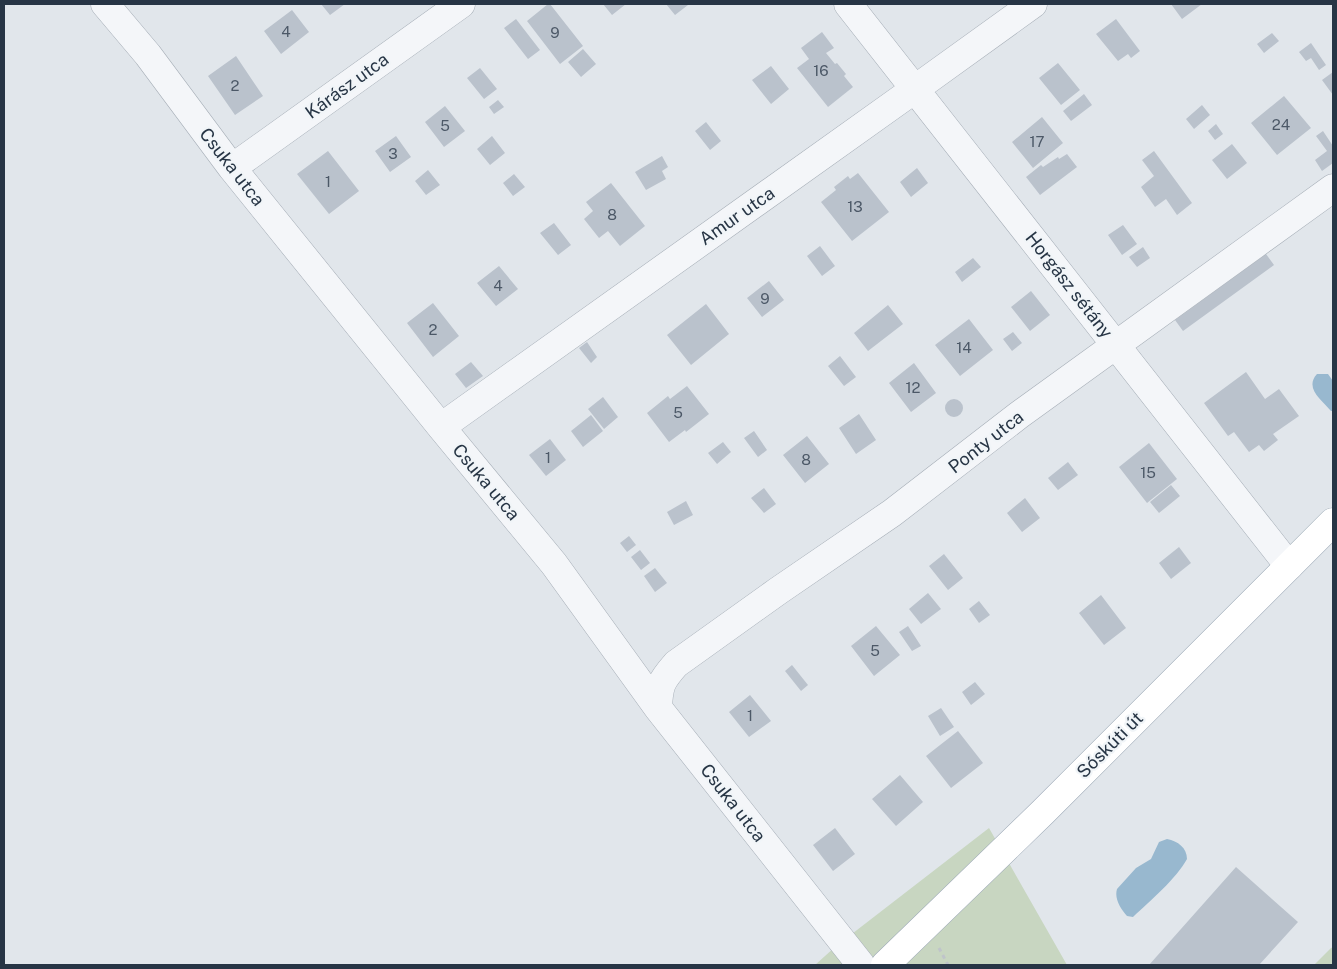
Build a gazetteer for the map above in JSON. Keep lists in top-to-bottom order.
{
  "streets": {
    "main road": ["Sóskúti út"],
    "street": [
      "Kárász utca",
      "Csuka utca",
      "Amur utca",
      "Horgász sétány",
      "Ponty utca"
    ]
  },
  "crossings": [
    ["Kárász utca", "Csuka utca"],
    ["Csuka utca", "Amur utca"],
    ["Csuka utca", "Ponty utca"],
    ["Amur utca", "Horgász sétány"],
    ["Horgász sétány", "Ponty utca"],
    ["Horgász sétány", "Sóskúti út"]
  ],
  "house_numbers": [
    "4",
    "9",
    "16",
    "2",
    "24",
    "5",
    "17",
    "3",
    "1",
    "13",
    "8",
    "4",
    "9",
    "2",
    "14",
    "12",
    "5",
    "1",
    "8",
    "15",
    "5",
    "1"
  ]
}
